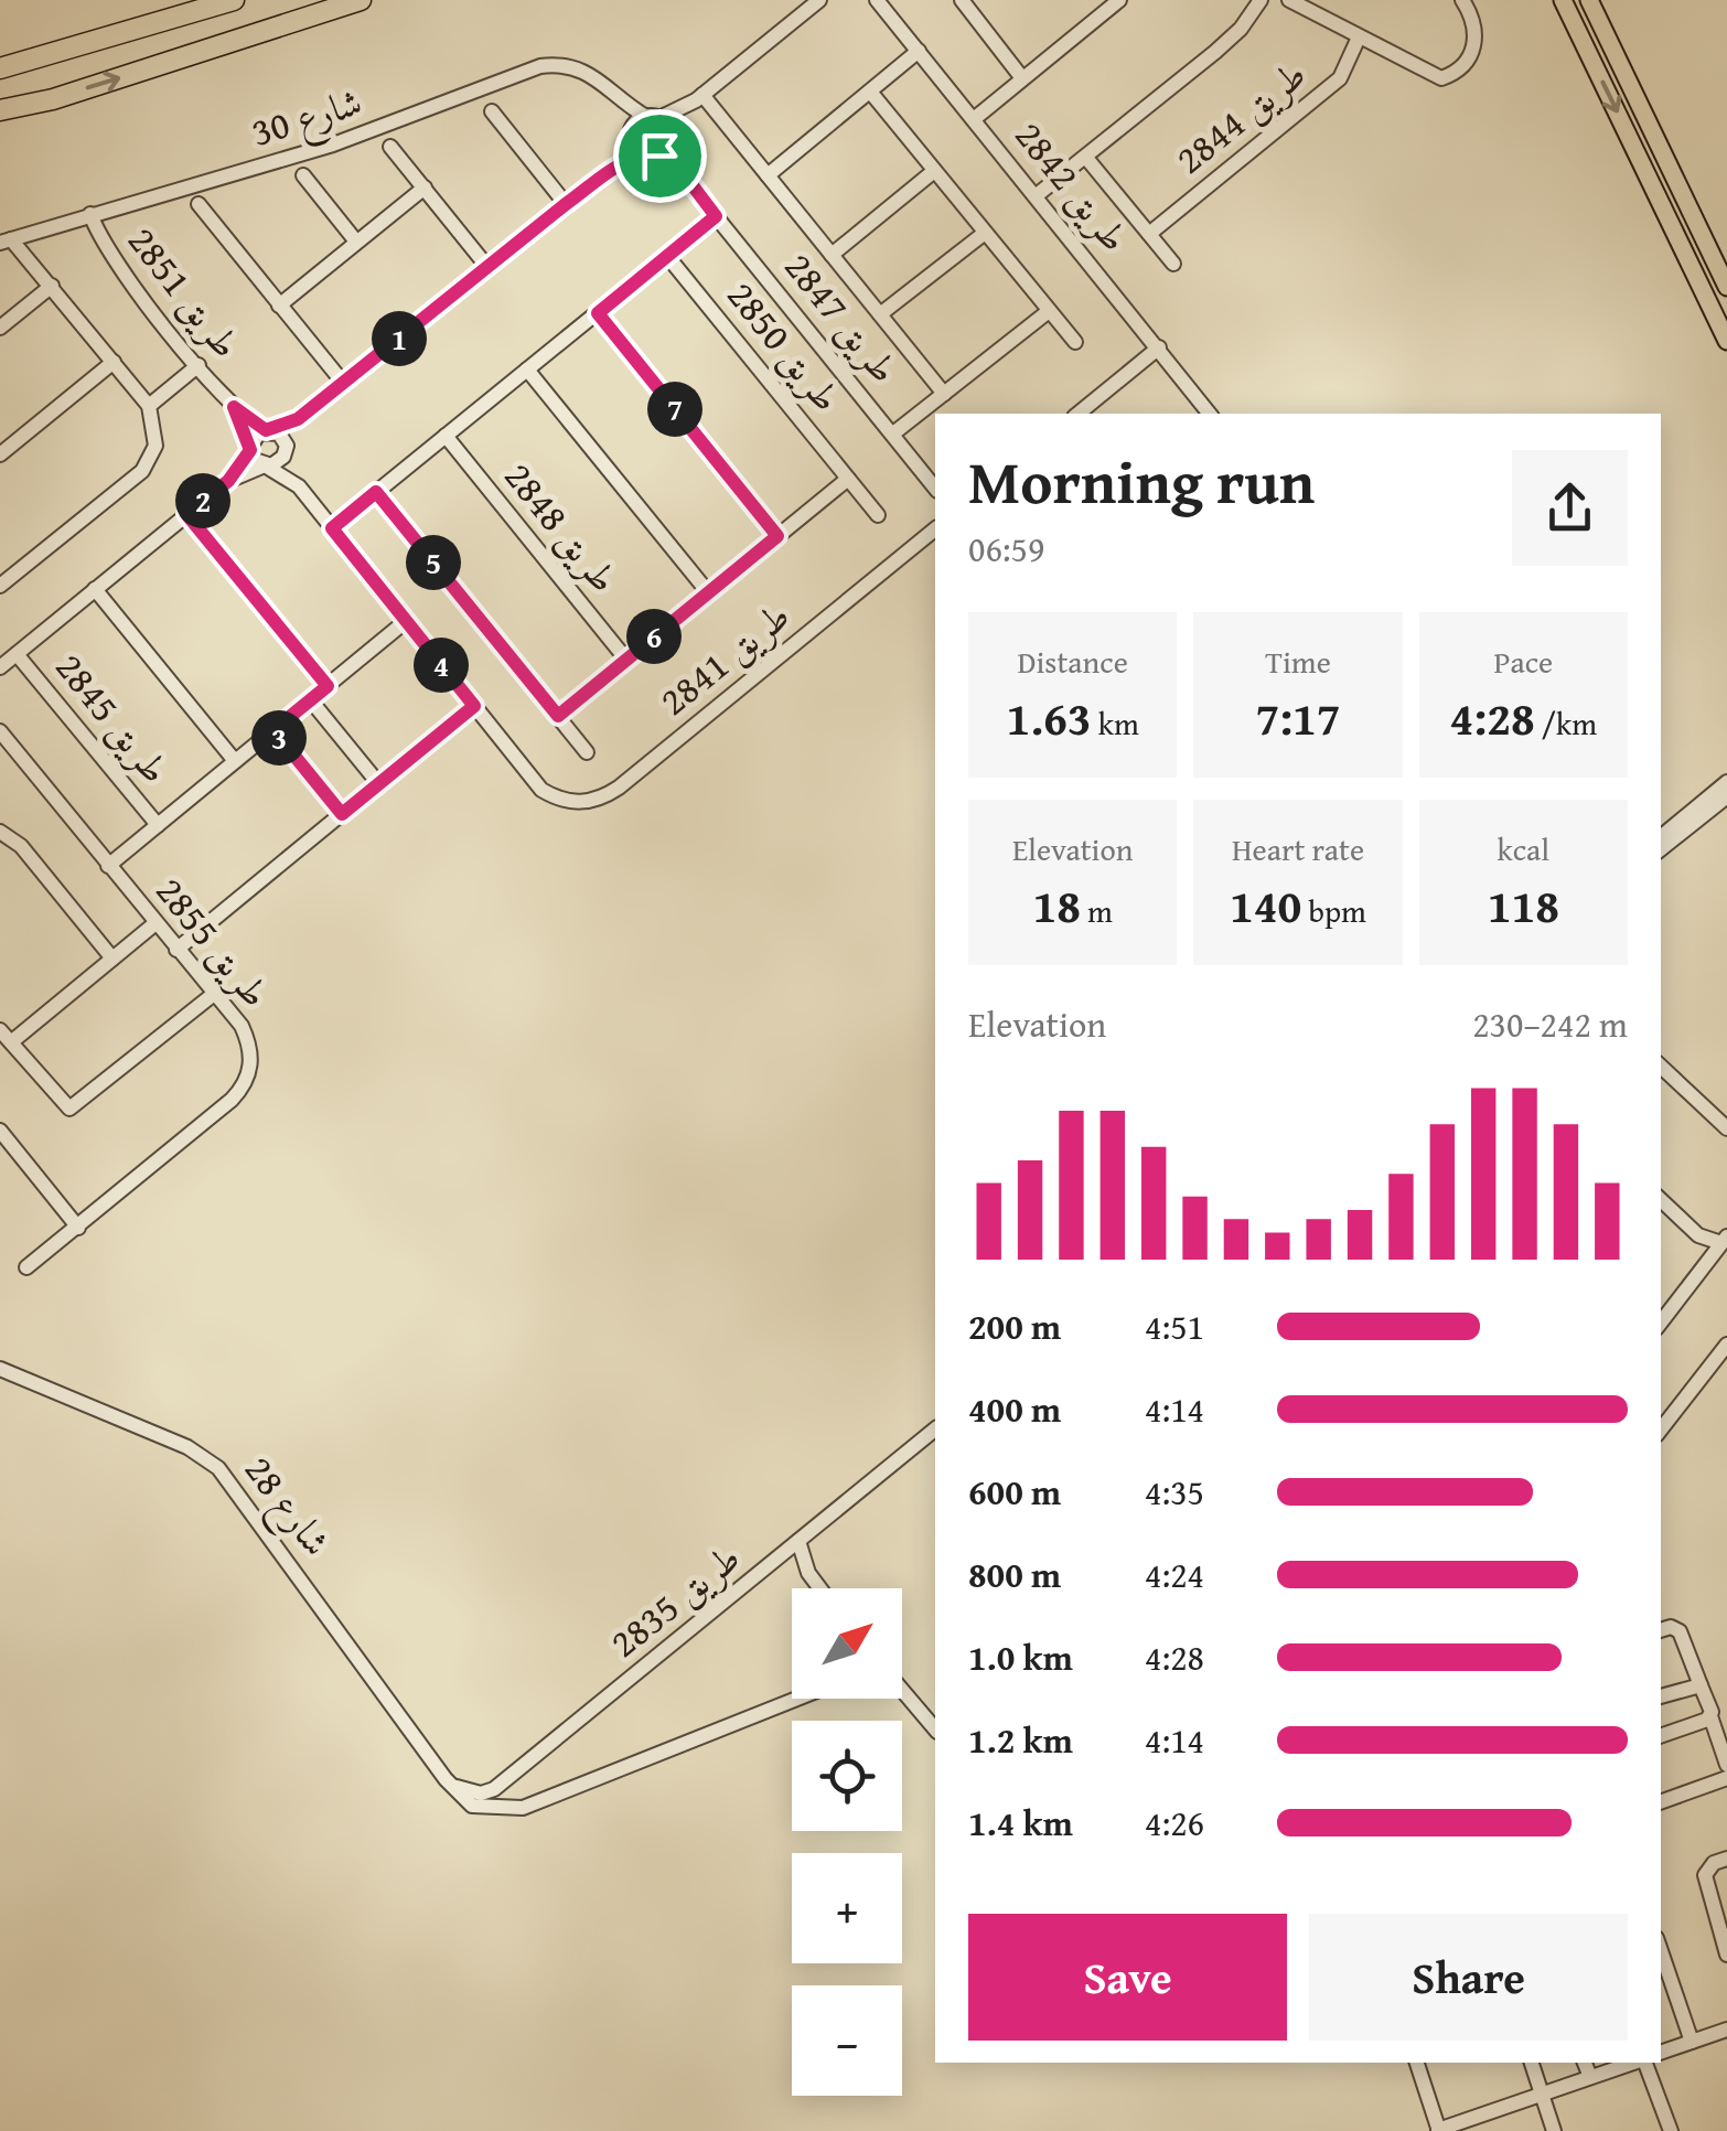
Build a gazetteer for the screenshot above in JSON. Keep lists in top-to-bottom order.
{
  "streets": {
    "street": [
      "شارع 30",
      "طريق 2844",
      "طريق 2842",
      "طريق 2851",
      "طريق 2847",
      "طريق 2850",
      "طريق 2848",
      "طريق 2841",
      "طريق 2845",
      "طريق 2855",
      "شارع 28",
      "طريق 2835"
    ]
  },
  "crossings": [
    ["شارع 30", "طريق 2851"],
    ["شارع 30", "طريق 2847"],
    ["طريق 2844", "طريق 2842"],
    ["طريق 2851", "طريق 2845"],
    ["شارع 28", "طريق 2835"]
  ],
  "north": "top right",
  "page": {
    "pins": [
      "1",
      "7",
      "2",
      "5",
      "6",
      "4",
      "3"
    ],
    "heading": ["Morning run", "06:59"],
    "stats": [
      ["Distance", "1.63 km"],
      ["Time", "7:17"],
      ["Pace", "4:28 /km"],
      ["Elevation", "18 m"],
      ["Heart rate", "140 bpm"],
      ["kcal", "118"]
    ],
    "chart": ["Elevation", "230–242 m"],
    "list": [
      {
        "name": "200 m",
        "note": "4:51"
      },
      {
        "name": "400 m",
        "note": "4:14"
      },
      {
        "name": "600 m",
        "note": "4:35"
      },
      {
        "name": "800 m",
        "note": "4:24"
      },
      {
        "name": "1.0 km",
        "note": "4:28"
      },
      {
        "name": "1.2 km",
        "note": "4:14"
      },
      {
        "name": "1.4 km",
        "note": "4:26"
      }
    ],
    "map_buttons": ["+", "−"],
    "buttons": ["Save", "Share"]
  }
}
